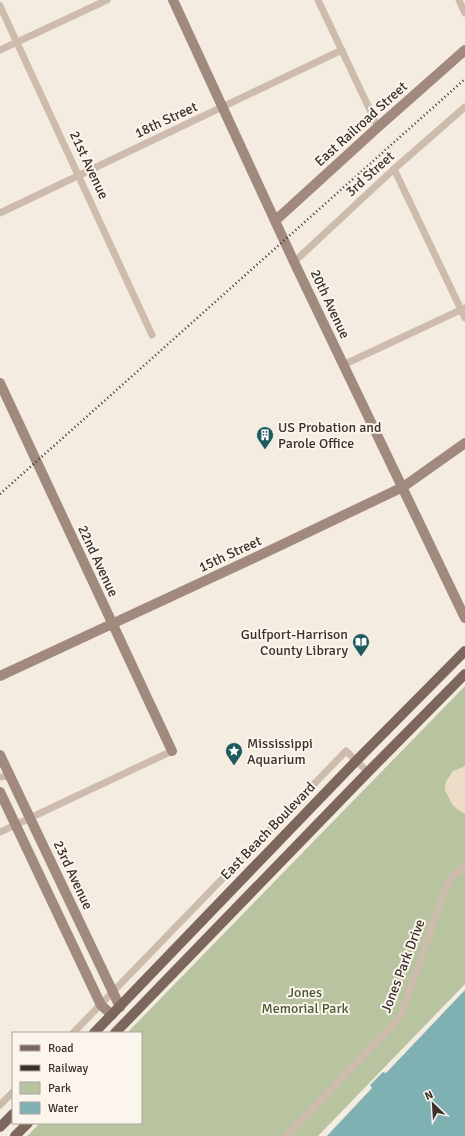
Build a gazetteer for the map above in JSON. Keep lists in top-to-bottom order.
{
  "streets": {
    "main road": ["East Beach Boulevard"],
    "street": [
      "18th Street",
      "East Railroad Street",
      "21st Avenue",
      "3rd Street",
      "20th Avenue",
      "15th Street",
      "22nd Avenue",
      "23rd Avenue",
      "Jones Park Drive"
    ]
  },
  "crossings": [
    ["18th Street", "21st Avenue"],
    ["18th Street", "20th Avenue"],
    ["East Railroad Street", "20th Avenue"],
    ["3rd Street", "20th Avenue"],
    ["20th Avenue", "15th Street"],
    ["15th Street", "22nd Avenue"],
    ["East Beach Boulevard", "23rd Avenue"]
  ],
  "parks": ["Jones Memorial Park"],
  "places": {
    "building": ["US Probation and Parole Office"],
    "library": ["Gulfport-Harrison County Library"],
    "place": ["Mississippi Aquarium"]
  },
  "legend": [
    "Road",
    "Railway",
    "Park",
    "Water"
  ],
  "north": "top left"
}
